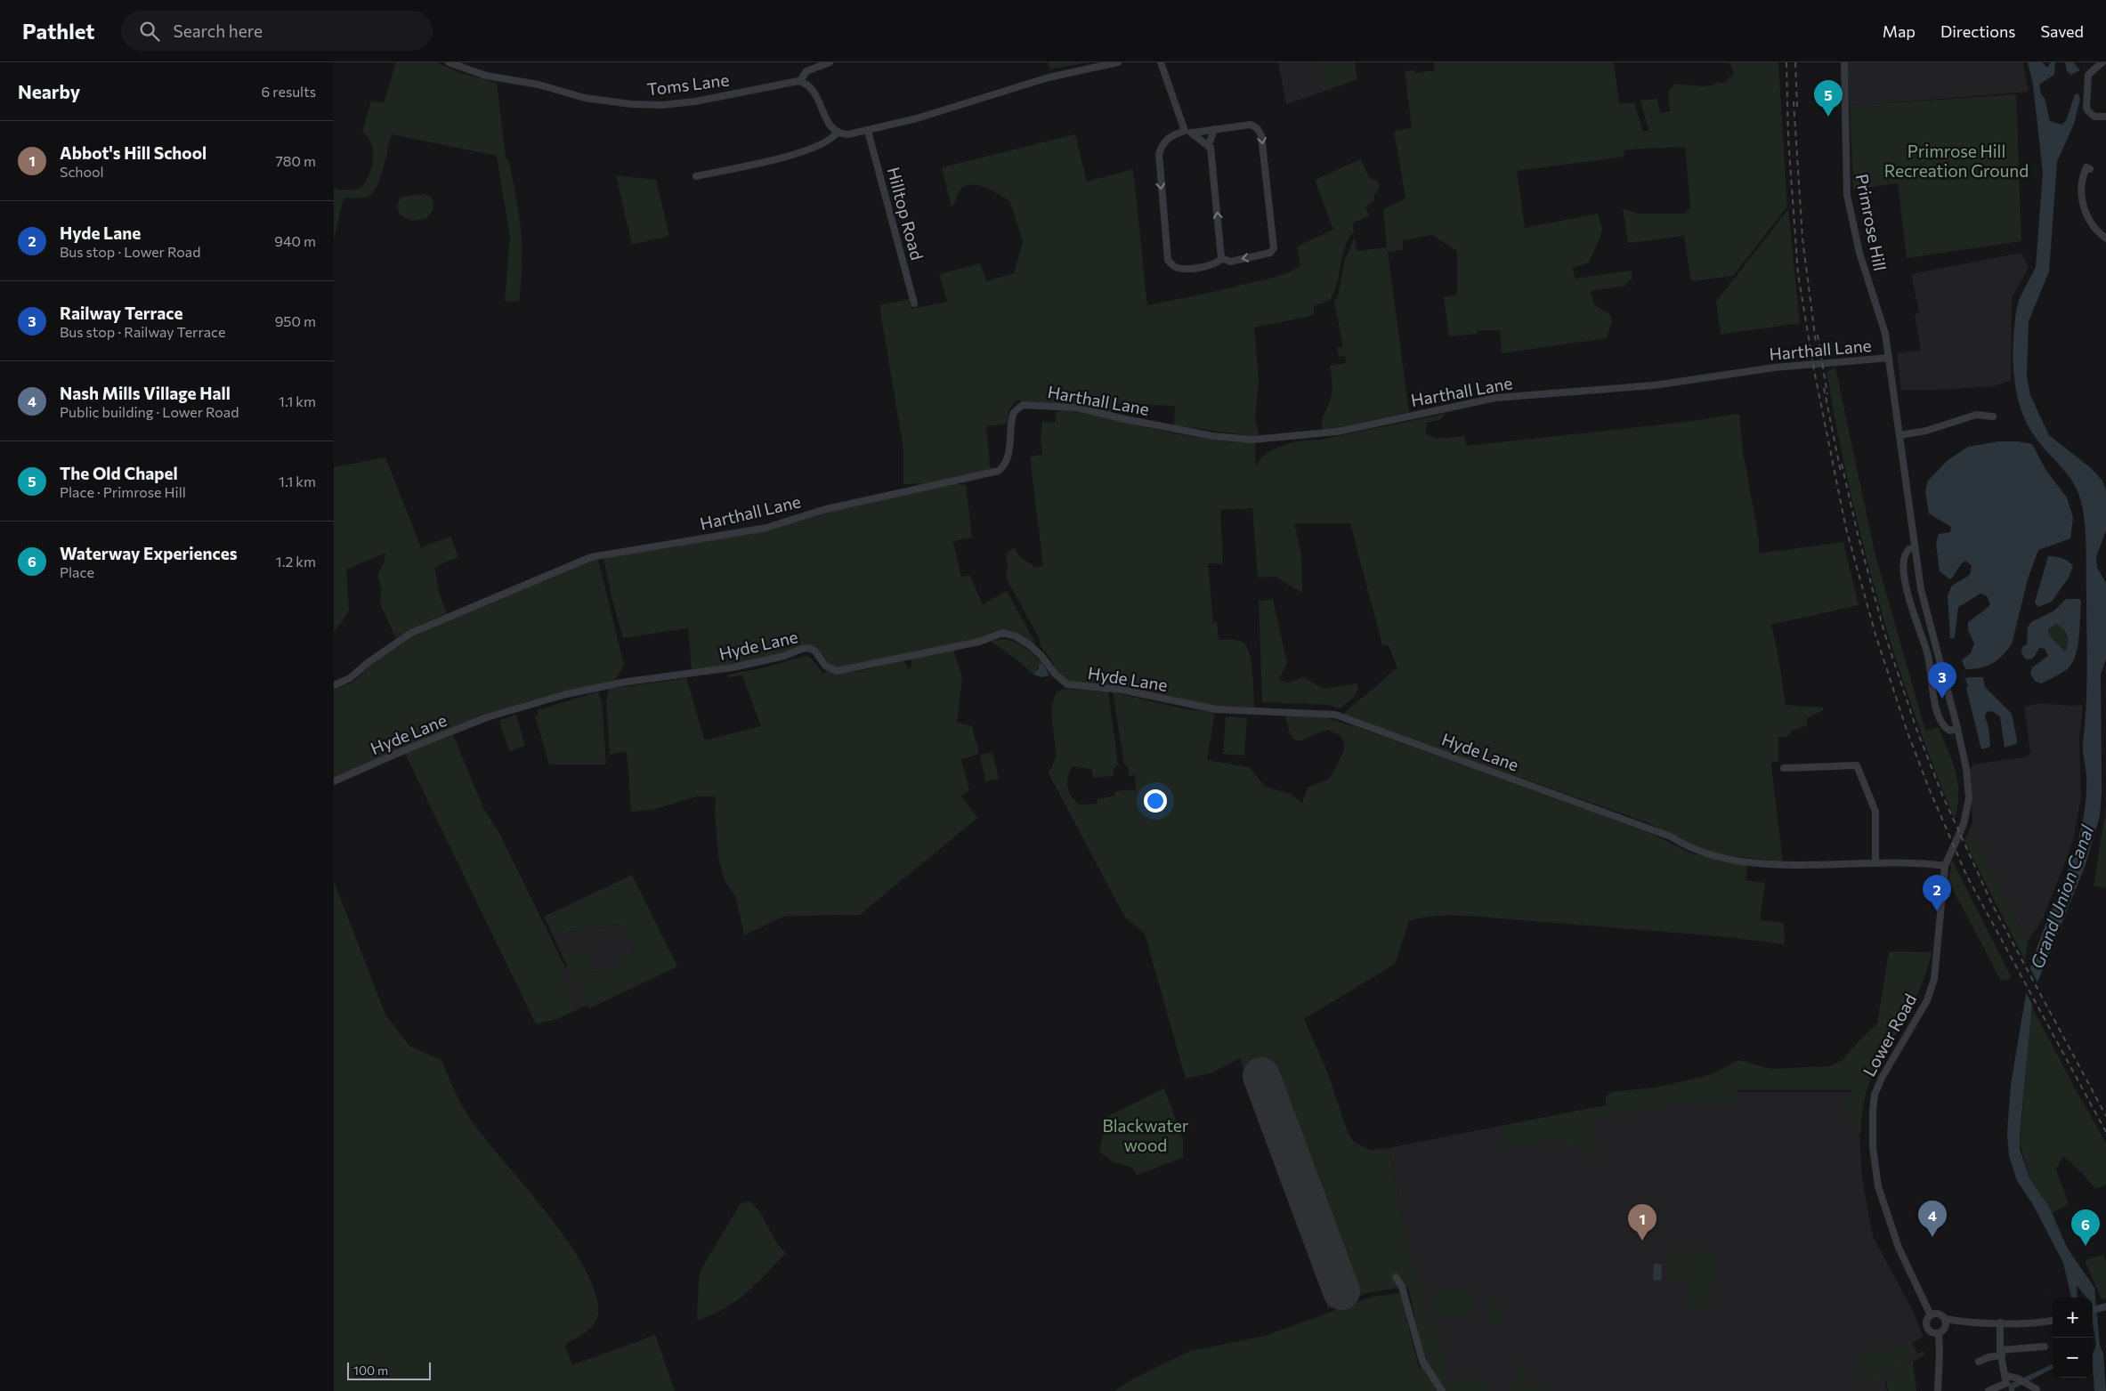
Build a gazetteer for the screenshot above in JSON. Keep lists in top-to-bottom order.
{
  "streets": {
    "street": [
      "Toms Lane",
      "Hilltop Road",
      "Primrose Hill",
      "Harthall Lane",
      "Hyde Lane",
      "Lower Road"
    ]
  },
  "crossings": [
    ["Primrose Hill", "Harthall Lane"],
    ["Primrose Hill", "Lower Road"],
    ["Hyde Lane", "Lower Road"]
  ],
  "water": ["Grand Union Canal"],
  "parks": ["Primrose Hill Recreation Ground", "Blackwater wood"],
  "scale_bar": "100 m",
  "page": {
    "header": "Pathlet",
    "search": "Search here",
    "nav": ["Map", "Directions", "Saved"],
    "heading": ["Nearby", "6 results"],
    "pins": [
      "5",
      "3",
      "2",
      "4",
      "1",
      "6"
    ],
    "list": [
      {
        "mark": "1",
        "name": "Abbot's Hill School",
        "note": "School",
        "value": "780 m"
      },
      {
        "mark": "2",
        "name": "Hyde Lane",
        "note": "Bus stop · Lower Road",
        "value": "940 m"
      },
      {
        "mark": "3",
        "name": "Railway Terrace",
        "note": "Bus stop · Railway Terrace",
        "value": "950 m"
      },
      {
        "mark": "4",
        "name": "Nash Mills Village Hall",
        "note": "Public building · Lower Road",
        "value": "1.1 km"
      },
      {
        "mark": "5",
        "name": "The Old Chapel",
        "note": "Place · Primrose Hill",
        "value": "1.1 km"
      },
      {
        "mark": "6",
        "name": "Waterway Experiences",
        "note": "Place",
        "value": "1.2 km"
      }
    ],
    "map_buttons": ["+", "−"],
    "scale": "100 m"
  }
}
